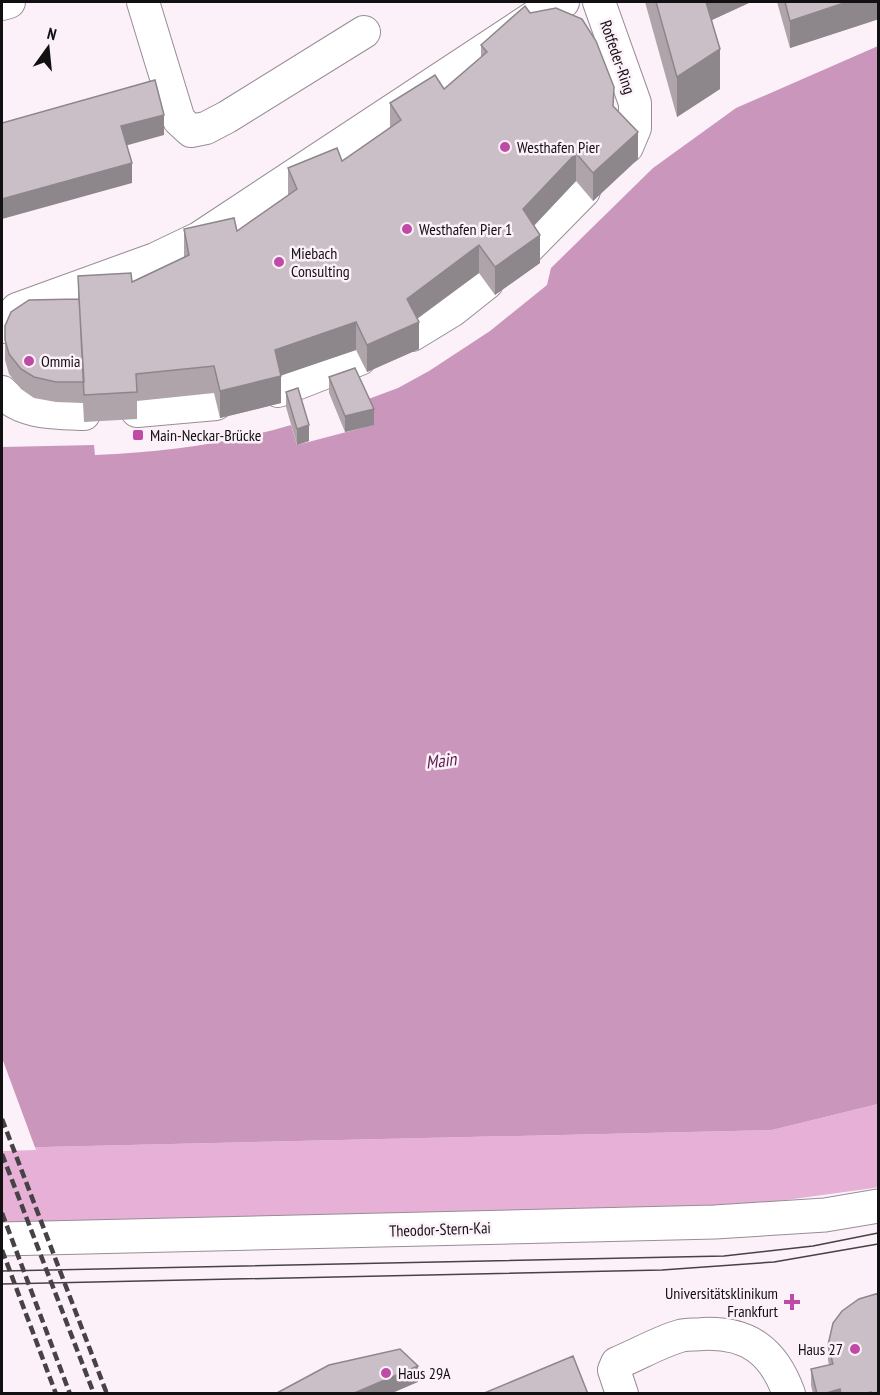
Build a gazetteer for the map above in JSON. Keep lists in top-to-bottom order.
{
  "streets": {
    "main road": ["Theodor-Stern-Kai"],
    "street": ["Rotfeder-Ring"]
  },
  "water": ["Main"],
  "places": {
    "other": [
      "Westhafen Pier",
      "Westhafen Pier 1",
      "Miebach Consulting",
      "Ommia",
      "Haus 27",
      "Haus 29A"
    ],
    "transit": ["Main-Neckar-Brücke"],
    "health": ["Universitätsklinikum Frankfurt"]
  },
  "north": "top"
}
